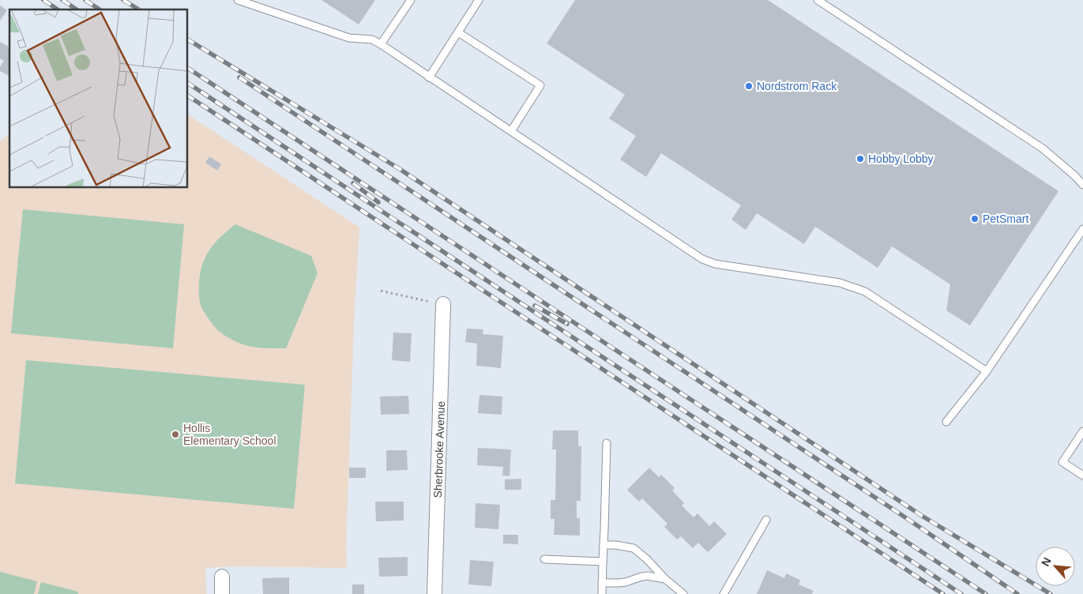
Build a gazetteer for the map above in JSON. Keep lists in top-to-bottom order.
{
  "streets": {
    "street": ["Sherbrooke Avenue"]
  },
  "places": [
    "Nordstrom Rack",
    "Hobby Lobby",
    "PetSmart",
    "Hollis Elementary School"
  ],
  "north": "top left"
}
